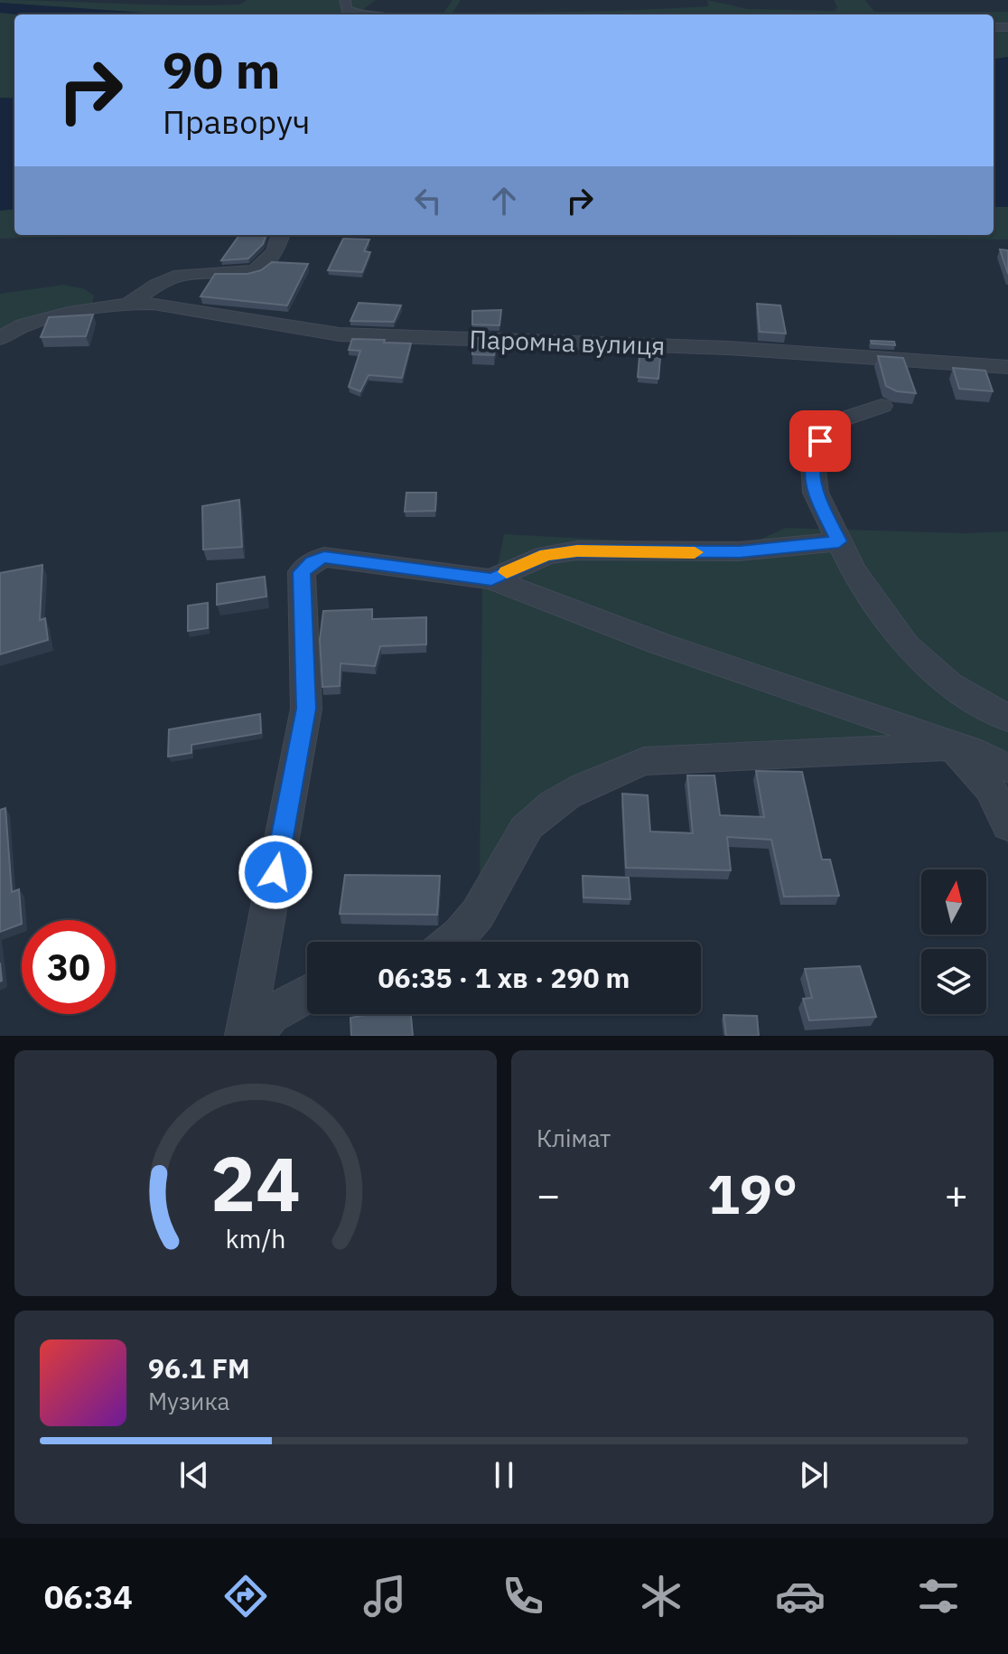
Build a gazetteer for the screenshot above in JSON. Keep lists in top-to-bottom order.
{
  "streets": {
    "street": ["Паромна вулиця"]
  },
  "north": "top",
  "page": {
    "turn": ["90 m", "Праворуч"],
    "limit": "30",
    "trip": "06:35 · 1 хв · 290 m",
    "tile": "Клімат",
    "heat": ["−", "19°", "+"],
    "song": ["96.1 FM", "Музика"],
    "tabs": "06:34",
    "gauge": ["24", "km/h"]
  }
}
